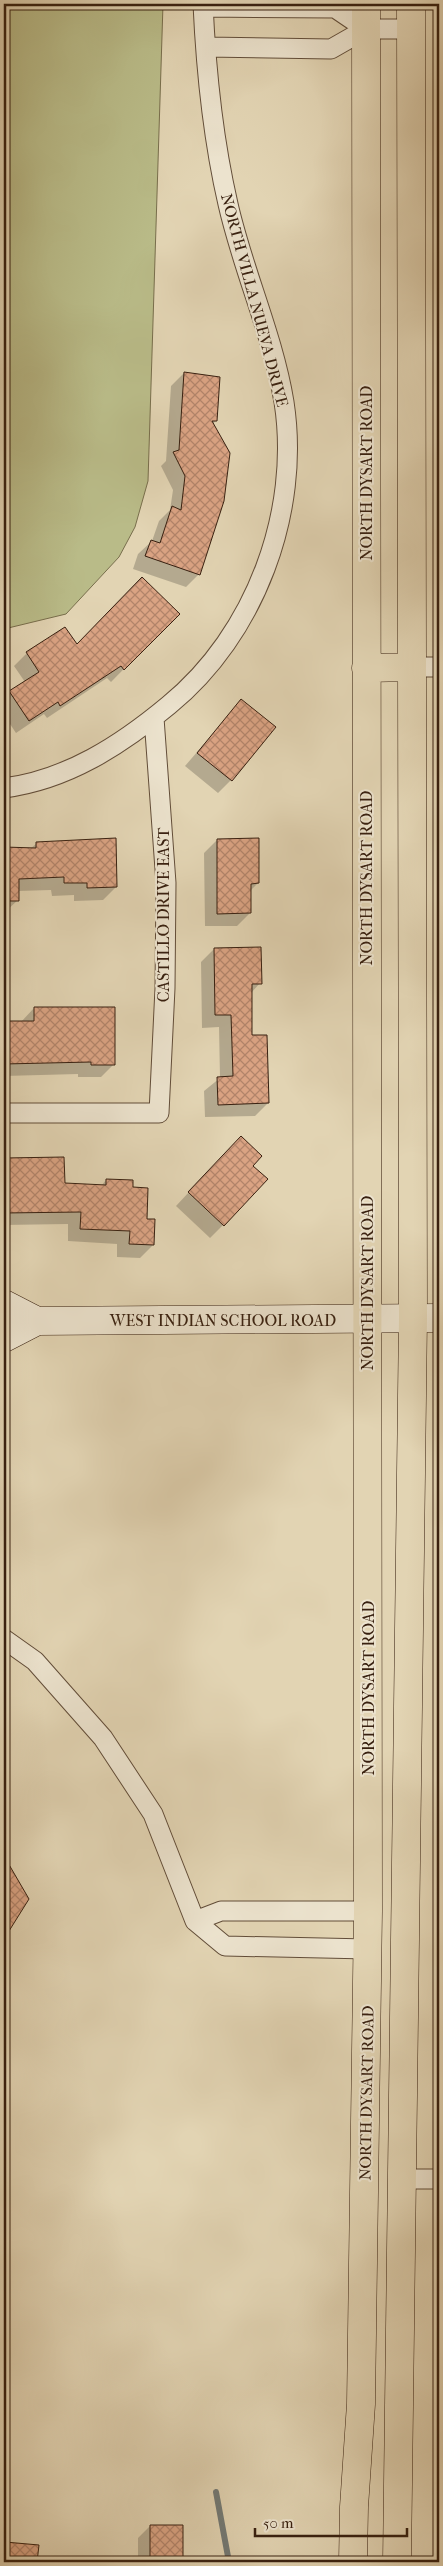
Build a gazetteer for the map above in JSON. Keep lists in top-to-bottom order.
{
  "streets": {
    "main road": ["NORTH DYSART ROAD", "WEST INDIAN SCHOOL ROAD"],
    "street": ["NORTH VILLA NUEVA DRIVE", "CASTILLO DRIVE EAST"]
  },
  "crossings": [
    ["NORTH VILLA NUEVA DRIVE", "CASTILLO DRIVE EAST"],
    ["NORTH DYSART ROAD", "WEST INDIAN SCHOOL ROAD"]
  ],
  "scale_bar": "50 m"
}
